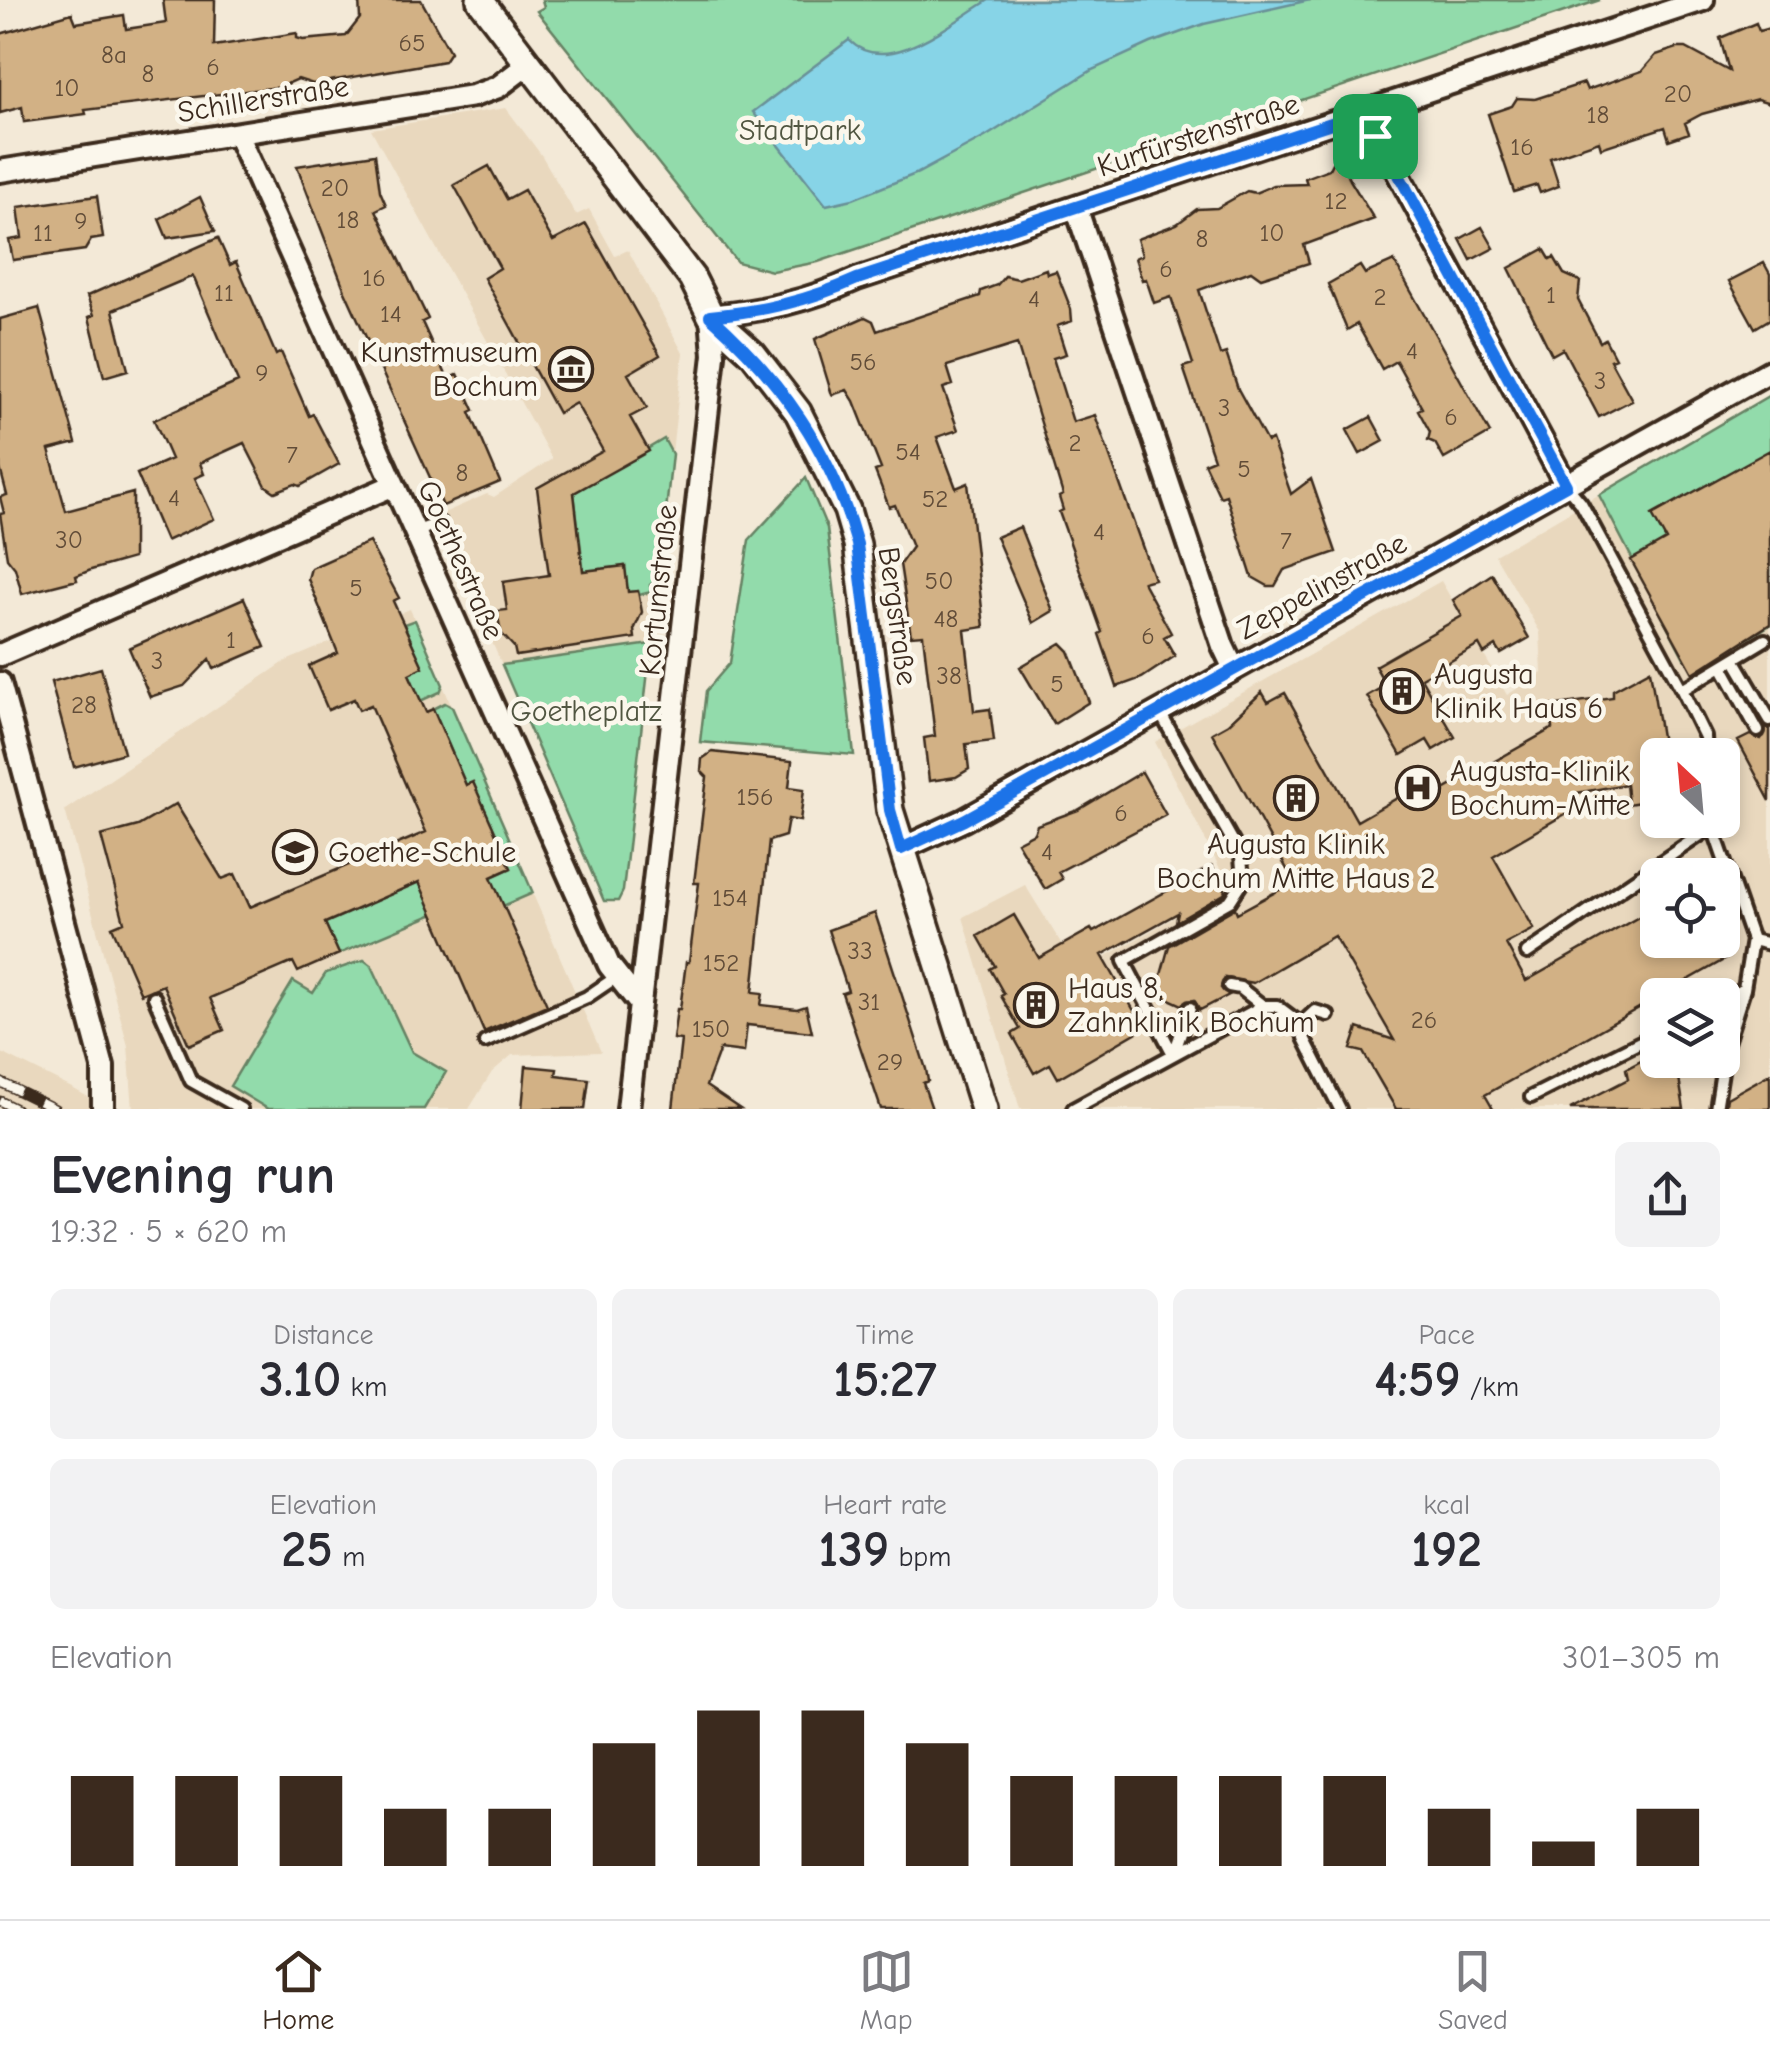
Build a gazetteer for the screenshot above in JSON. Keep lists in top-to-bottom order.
{
  "streets": {
    "street": [
      "Schillerstraße",
      "Kurfürstenstraße",
      "Goethestraße",
      "Zeppelinstraße",
      "Kortumstraße",
      "Bergstraße"
    ]
  },
  "crossings": [
    ["Schillerstraße", "Goethestraße"],
    ["Schillerstraße", "Bergstraße"],
    ["Kurfürstenstraße", "Kortumstraße"],
    ["Kurfürstenstraße", "Bergstraße"],
    ["Goethestraße", "Kortumstraße"],
    ["Zeppelinstraße", "Bergstraße"],
    ["Kortumstraße", "Bergstraße"]
  ],
  "parks": ["Stadtpark", "Goetheplatz"],
  "places": {
    "museum": ["Kunstmuseum Bochum"],
    "building": ["Augusta Klinik Haus 6", "Augusta Klinik Bochum Mitte Haus 2", "Haus 8, Zahnklinik Bochum"],
    "hospital": ["Augusta-Klinik Bochum-Mitte"],
    "school or university": ["Goethe-Schule"]
  },
  "house_numbers": [
    "65",
    "8a",
    "6",
    "8",
    "10",
    "20",
    "18",
    "16",
    "20",
    "12",
    "18",
    "9",
    "11",
    "10",
    "8",
    "6",
    "16",
    "11",
    "1",
    "2",
    "4",
    "14",
    "4",
    "56",
    "9",
    "3",
    "3",
    "6",
    "2",
    "54",
    "7",
    "5",
    "8",
    "4",
    "52",
    "4",
    "30",
    "7",
    "50",
    "5",
    "48",
    "6",
    "1",
    "3",
    "38",
    "5",
    "28",
    "156",
    "6",
    "4",
    "154",
    "33",
    "152",
    "31",
    "26",
    "150",
    "29"
  ],
  "north": "top left",
  "page": {
    "heading": ["Evening run", "19:32 · 5 × 620 m"],
    "stats": [
      ["Distance", "3.10 km"],
      ["Time", "15:27"],
      ["Pace", "4:59 /km"],
      ["Elevation", "25 m"],
      ["Heart rate", "139 bpm"],
      ["kcal", "192"]
    ],
    "chart": ["Elevation", "301–305 m"],
    "tabs": ["Home", "Map", "Saved"]
  }
}
